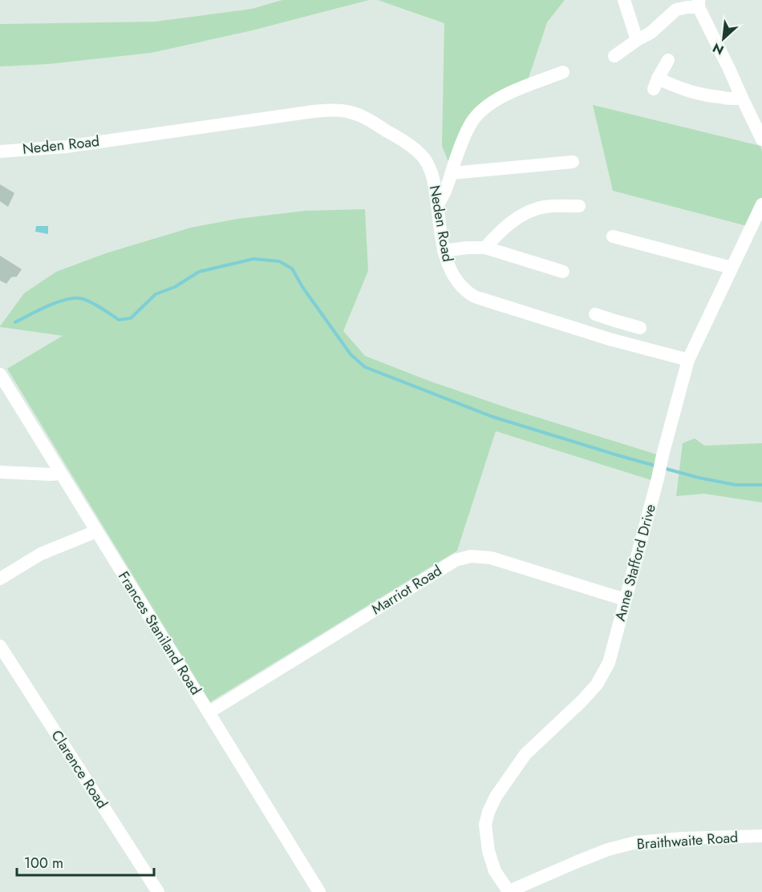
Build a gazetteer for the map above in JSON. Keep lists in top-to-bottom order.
{
  "streets": {
    "street": [
      "Neden Road",
      "Anne Stafford Drive",
      "Marriot Road",
      "Frances Staniland Road",
      "Clarence Road",
      "Braithwaite Road"
    ]
  },
  "crossings": [
    ["Neden Road", "Anne Stafford Drive"],
    ["Anne Stafford Drive", "Marriot Road"],
    ["Anne Stafford Drive", "Braithwaite Road"],
    ["Marriot Road", "Frances Staniland Road"]
  ],
  "scale_bar": "100 m",
  "north": "bottom left"
}
